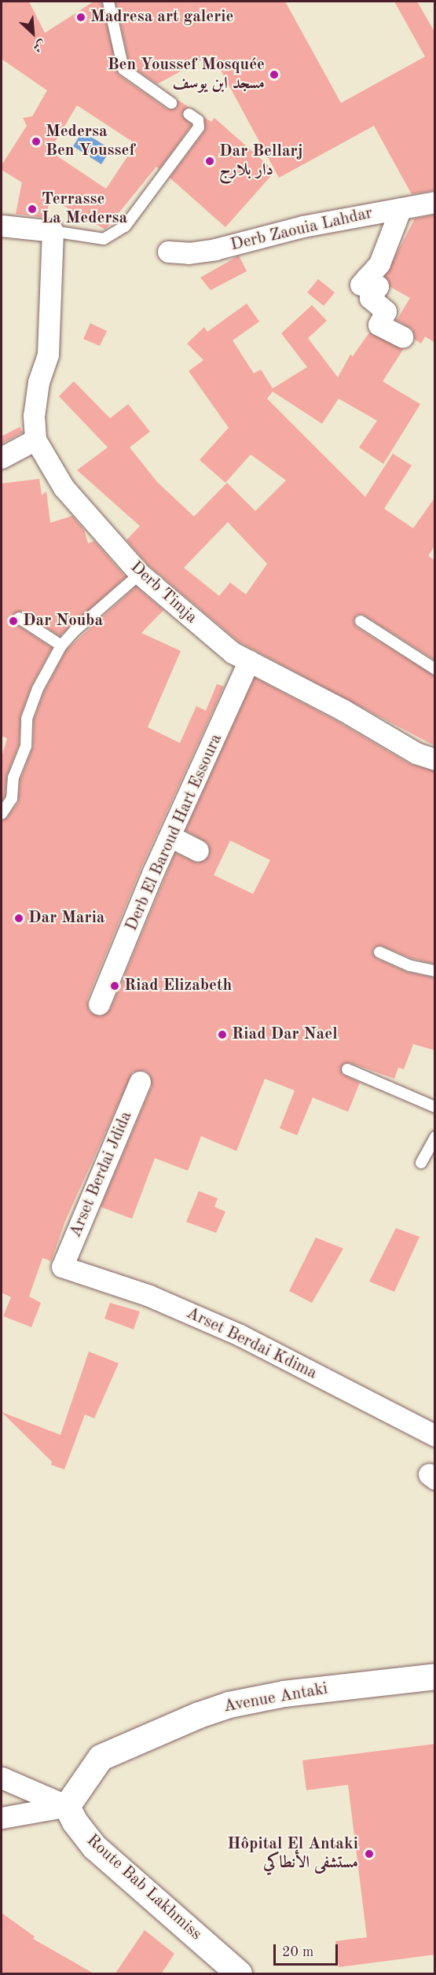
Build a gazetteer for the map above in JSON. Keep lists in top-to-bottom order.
{
  "streets": {
    "street": [
      "Derb Zaouia Lahdar",
      "Derb Timja",
      "Derb El Baroud Hart Essoura",
      "Arset Berdai Jdida",
      "Arset Berdai Kdima",
      "Avenue Antaki",
      "Route Bab Lakhmiss"
    ]
  },
  "crossings": [
    ["Derb Timja", "Derb El Baroud Hart Essoura"],
    ["Arset Berdai Jdida", "Arset Berdai Kdima"],
    ["Avenue Antaki", "Route Bab Lakhmiss"]
  ],
  "places": [
    "Madresa art galerie",
    "Ben Youssef Mosquée مسجد ابن يوسف",
    "Medersa Ben Youssef",
    "Dar Bellarj دار بلارج",
    "Terrasse La Medersa",
    "Dar Nouba",
    "Dar Maria",
    "Riad Elizabeth",
    "Riad Dar Nael",
    "Hôpital El Antaki مستشفى الأنطاكي"
  ],
  "scale_bar": "20 m",
  "north": "bottom right"
}
